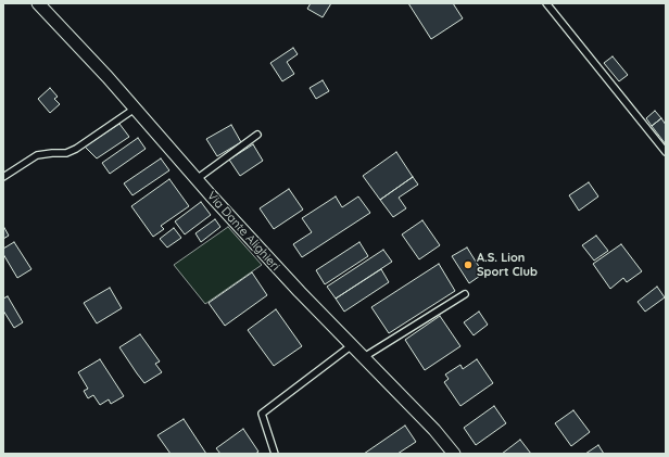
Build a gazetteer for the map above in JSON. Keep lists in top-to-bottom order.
{
  "streets": {
    "street": ["Via Dante Alighieri"]
  },
  "places": ["A.S. Lion Sport Club"]
}
